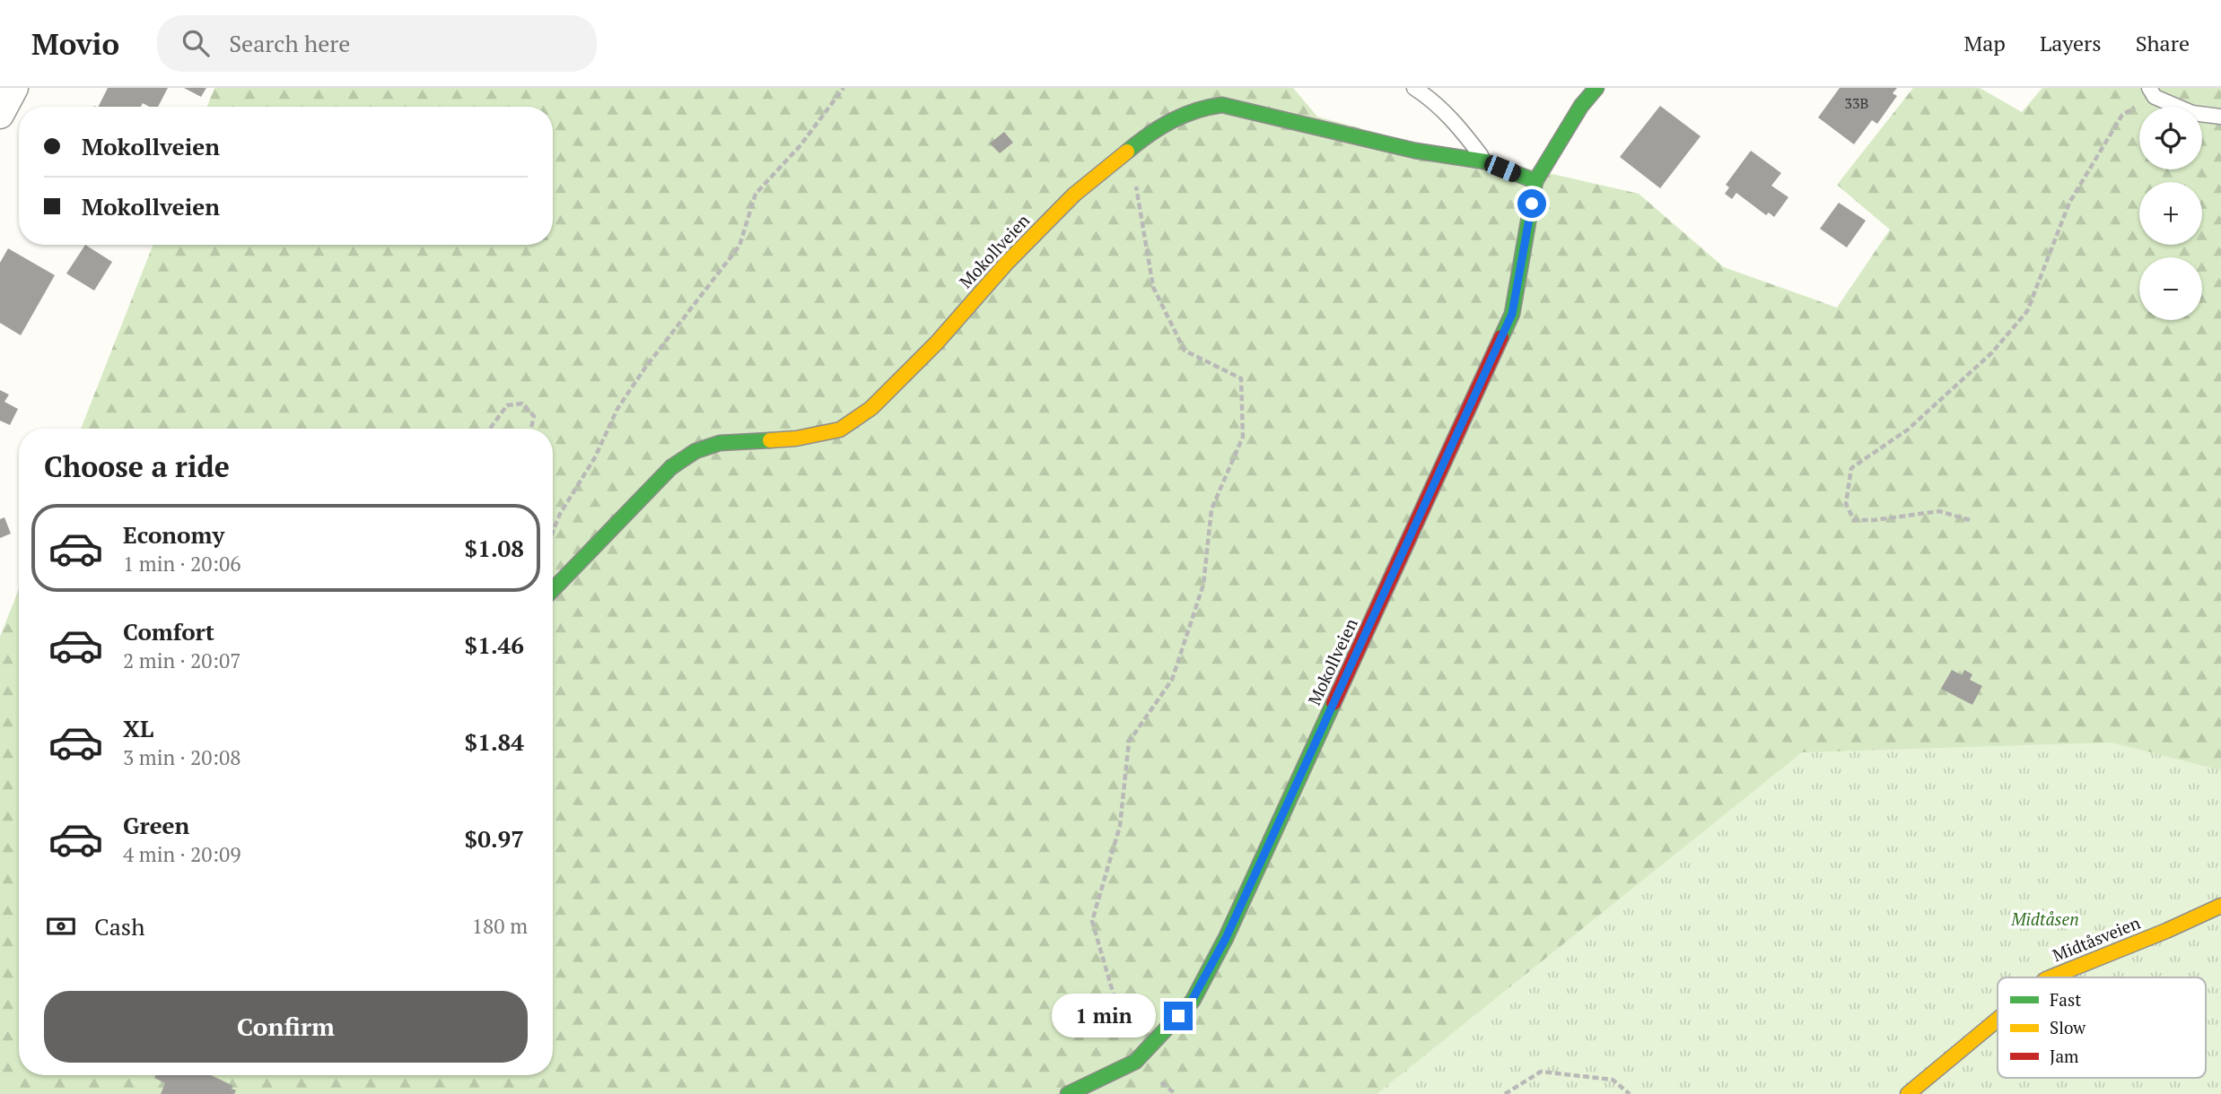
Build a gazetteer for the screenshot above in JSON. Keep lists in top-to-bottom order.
{
  "streets": {
    "street": ["Mokollveien", "Midtåsveien"]
  },
  "parks": ["Midtåsen"],
  "house_numbers": ["33B"],
  "legend": ["Fast", "Slow", "Jam"],
  "page": {
    "header": "Movio",
    "search": "Search here",
    "nav": ["Map", "Layers", "Share"],
    "map_buttons": ["+", "−"],
    "banner": ["Mokollveien", "Mokollveien"],
    "heading": "Choose a ride",
    "list": [
      {
        "name": "Economy",
        "note": "1 min · 20:06",
        "value": "$1.08"
      },
      {
        "name": "Comfort",
        "note": "2 min · 20:07",
        "value": "$1.46"
      },
      {
        "name": "XL",
        "note": "3 min · 20:08",
        "value": "$1.84"
      },
      {
        "name": "Green",
        "note": "4 min · 20:09",
        "value": "$0.97"
      }
    ],
    "pay": ["Cash", "180 m"],
    "buttons": "Confirm",
    "bubble": "1 min"
  }
}
